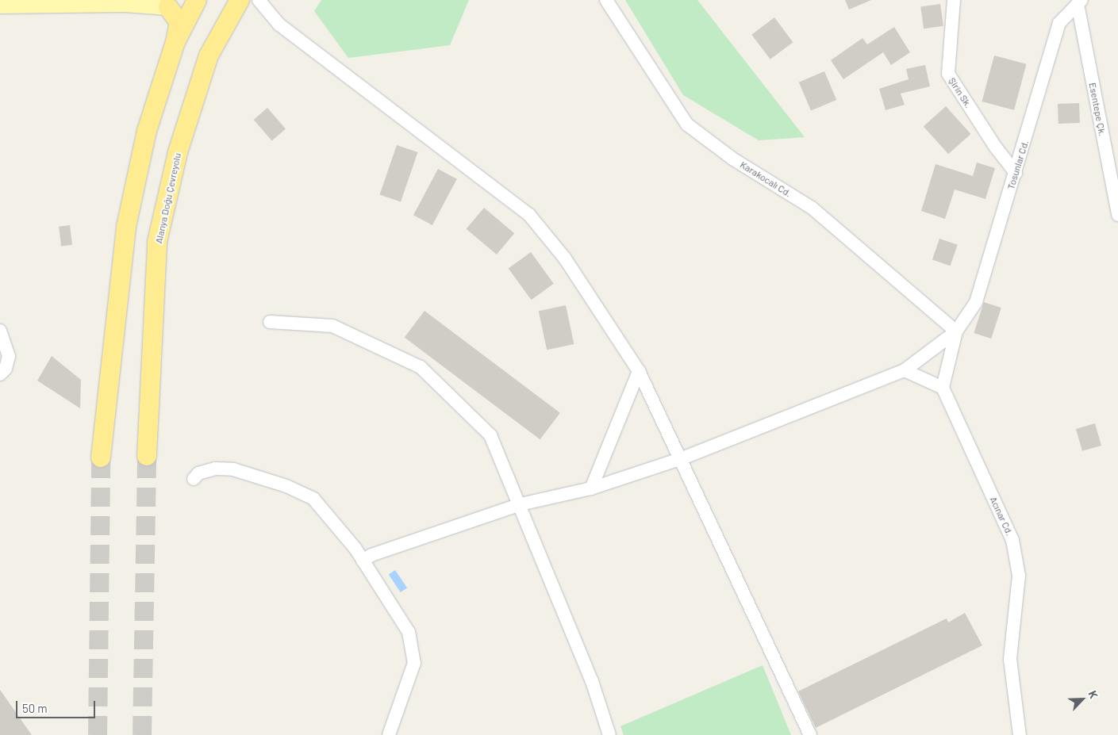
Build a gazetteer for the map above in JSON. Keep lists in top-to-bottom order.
{
  "streets": {
    "highway": ["Alanya Doğu Çevreyolu"],
    "street": [
      "Şirin Sk.",
      "Esentepe Çk.",
      "Tosunlar Cd.",
      "Karakocalı Cd.",
      "Acınar Cd."
    ]
  },
  "crossings": [
    ["Şirin Sk.", "Tosunlar Cd."],
    ["Esentepe Çk.", "Tosunlar Cd."],
    ["Tosunlar Cd.", "Karakocalı Cd."]
  ],
  "scale_bar": "50 m",
  "north": "top right"
}
